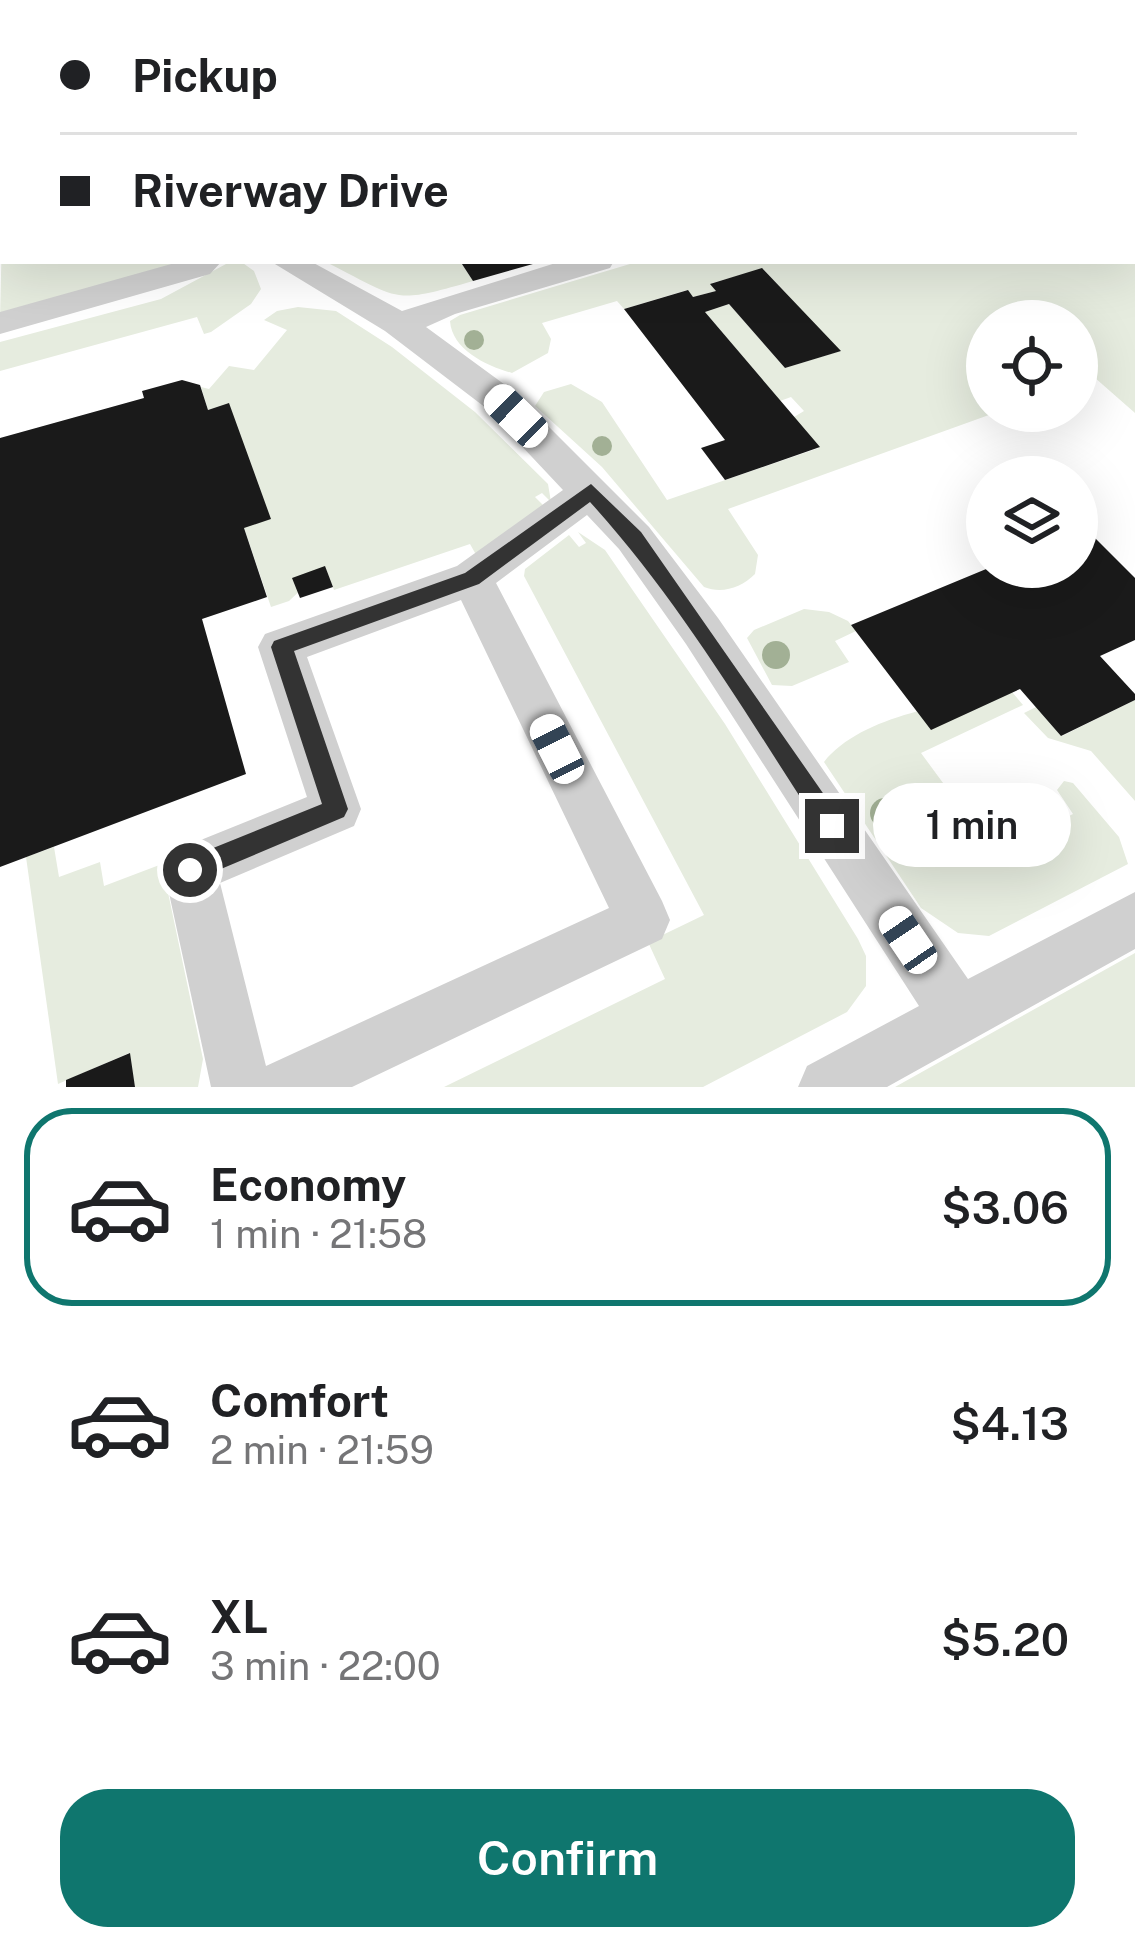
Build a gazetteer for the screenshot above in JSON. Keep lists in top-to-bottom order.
{
  "page": {
    "banner": ["Pickup", "Riverway Drive"],
    "bubble": "1 min",
    "list": [
      {
        "name": "Economy",
        "note": "1 min · 21:58",
        "value": "$3.06"
      },
      {
        "name": "Comfort",
        "note": "2 min · 21:59",
        "value": "$4.13"
      },
      {
        "name": "XL",
        "note": "3 min · 22:00",
        "value": "$5.20"
      }
    ],
    "buttons": "Confirm"
  }
}
